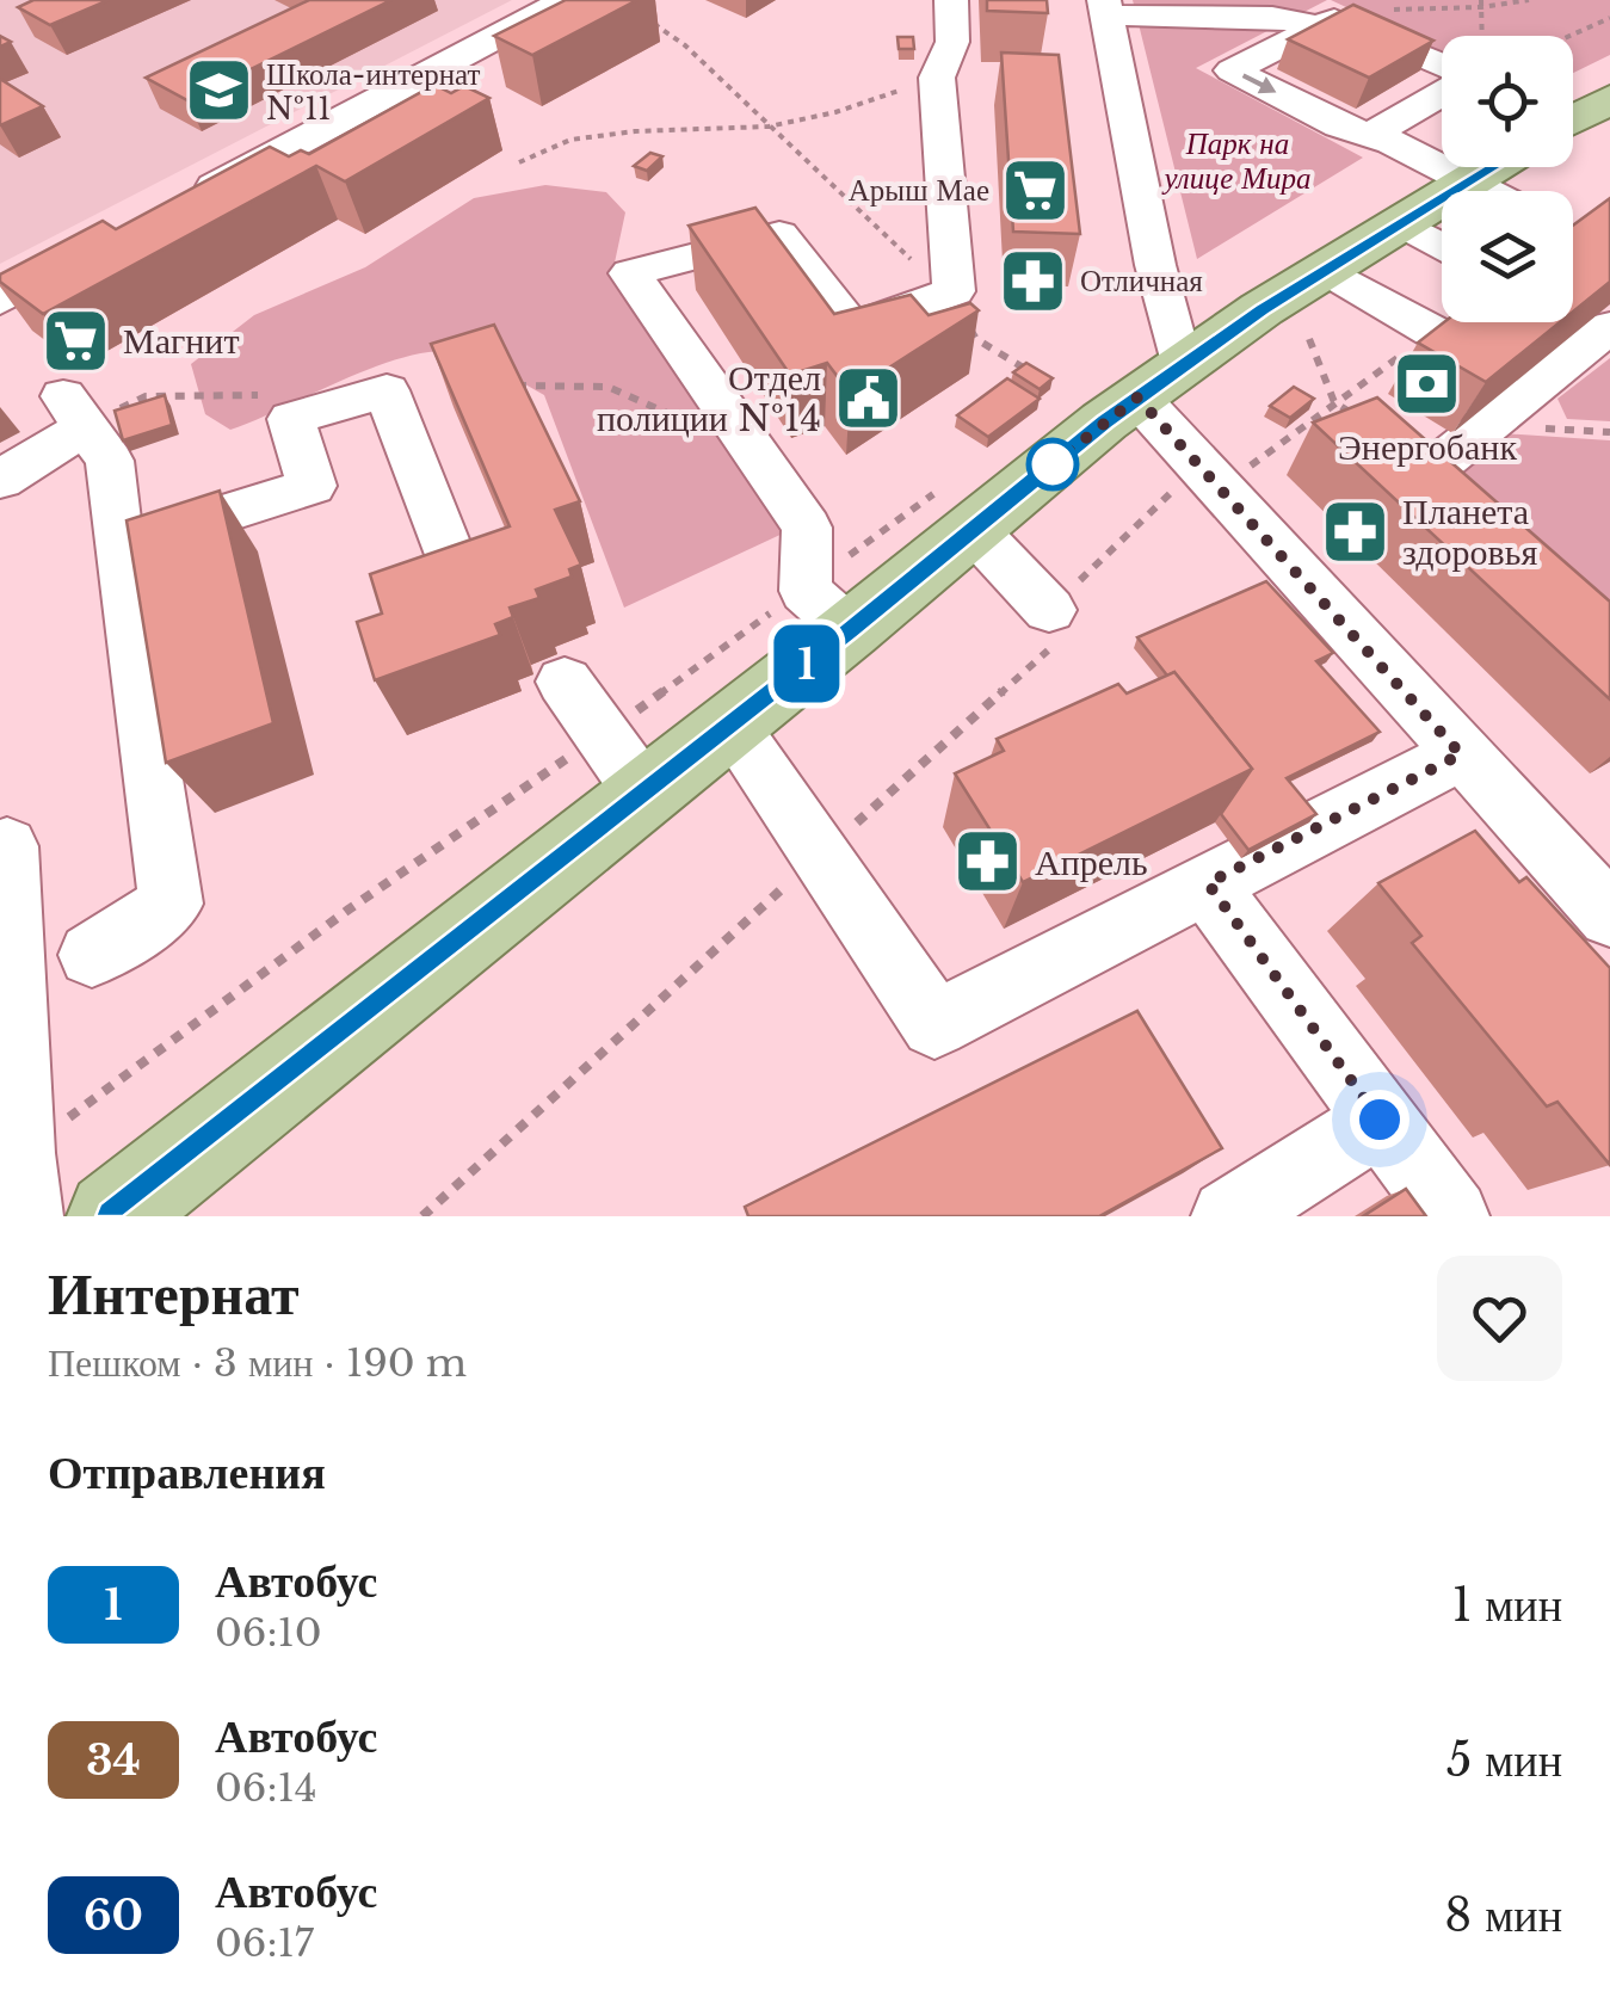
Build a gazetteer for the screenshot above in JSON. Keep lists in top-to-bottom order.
{
  "parks": ["Парк на улице Мира"],
  "places": {
    "school or university": ["Школа-интернат №11"],
    "supermarket": ["Арыш Мае", "Магнит"],
    "pharmacy": ["Отличная", "Планета здоровья", "Апрель"],
    "bank": ["Энергобанк"],
    "public building": ["Отдел полиции №14"]
  },
  "lines": ["bus line 1"],
  "page": {
    "on_map": "1",
    "heading": [
      ["Интернат", "Пешком · 3 мин · 190 m"],
      "Отправления"
    ],
    "list": [
      {
        "mark": "1",
        "name": "Автобус",
        "note": "06:10",
        "value": "1 мин"
      },
      {
        "mark": "34",
        "name": "Автобус",
        "note": "06:14",
        "value": "5 мин"
      },
      {
        "mark": "60",
        "name": "Автобус",
        "note": "06:17",
        "value": "8 мин"
      }
    ]
  }
}
